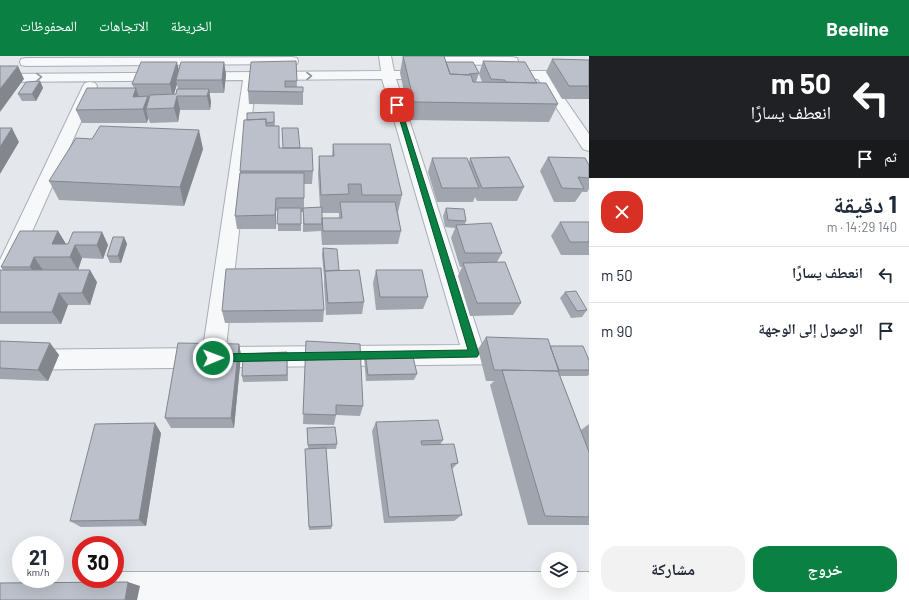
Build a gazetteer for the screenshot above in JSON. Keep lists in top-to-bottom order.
{
  "page": {
    "header": "Beeline",
    "nav": ["الخريطة", "الاتجاهات", "المحفوظات"],
    "turn": ["50 m", "انعطف يسارًا"],
    "then": "ثم",
    "heading": ["1 دقيقة", "140 m · 14:29"],
    "list": [
      {
        "name": "انعطف يسارًا",
        "value": "50 m"
      },
      {
        "name": "الوصول إلى الوجهة",
        "value": "90 m"
      }
    ],
    "speed": "21 km/h",
    "limit": "30",
    "buttons": ["خروج", "مشاركة"]
  }
}
